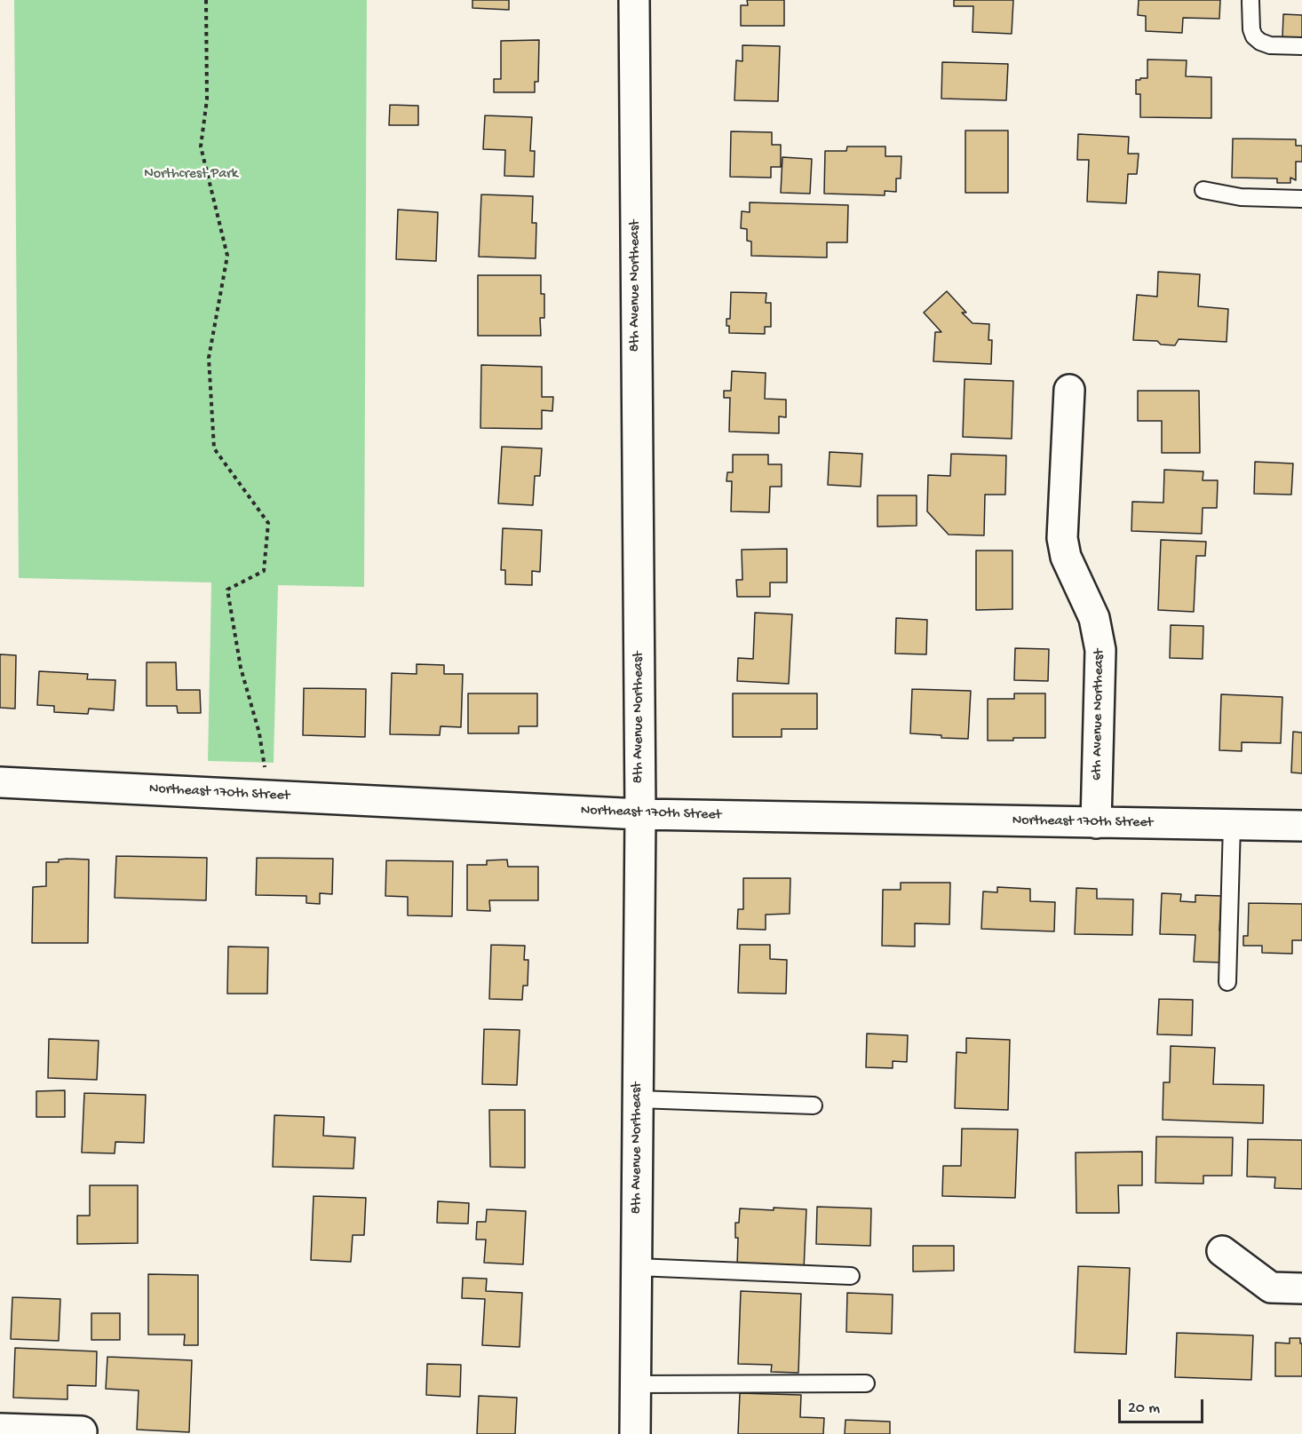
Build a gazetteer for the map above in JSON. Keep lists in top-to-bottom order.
{
  "streets": {
    "street": ["8th Avenue Northeast", "6th Avenue Northeast", "Northeast 170th Street"]
  },
  "crossings": [
    ["8th Avenue Northeast", "Northeast 170th Street"],
    ["6th Avenue Northeast", "Northeast 170th Street"]
  ],
  "parks": ["Northcrest Park"],
  "scale_bar": "20 m"
}
